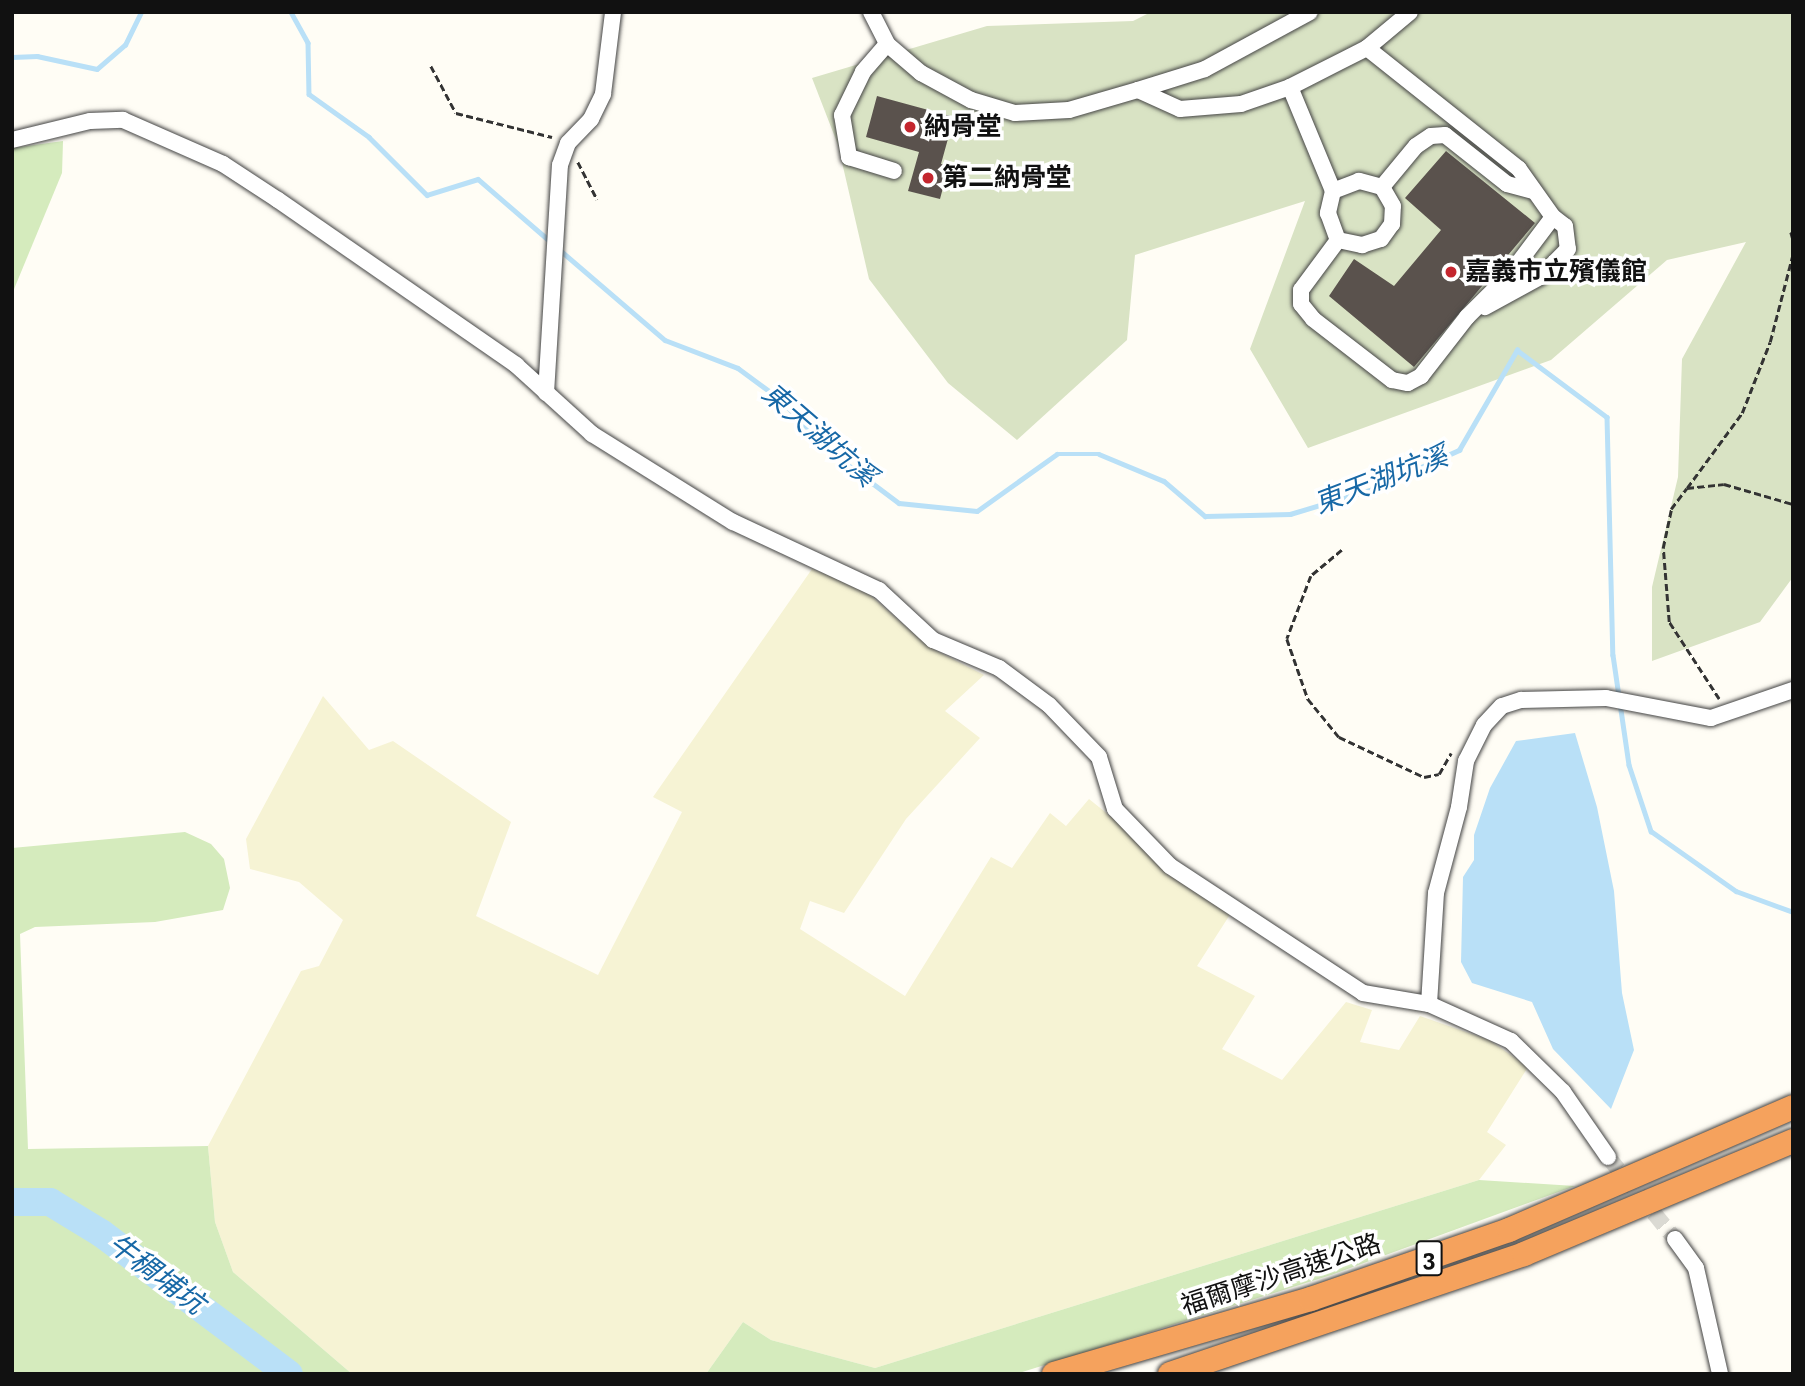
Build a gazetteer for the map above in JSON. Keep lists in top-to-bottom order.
{
  "streets": {
    "highway": ["3", "福爾摩沙高速公路"]
  },
  "water": ["東天湖坑溪", "牛稠埔坑"],
  "places": ["納骨堂", "第二納骨堂", "嘉義市立殯儀館"]
}
